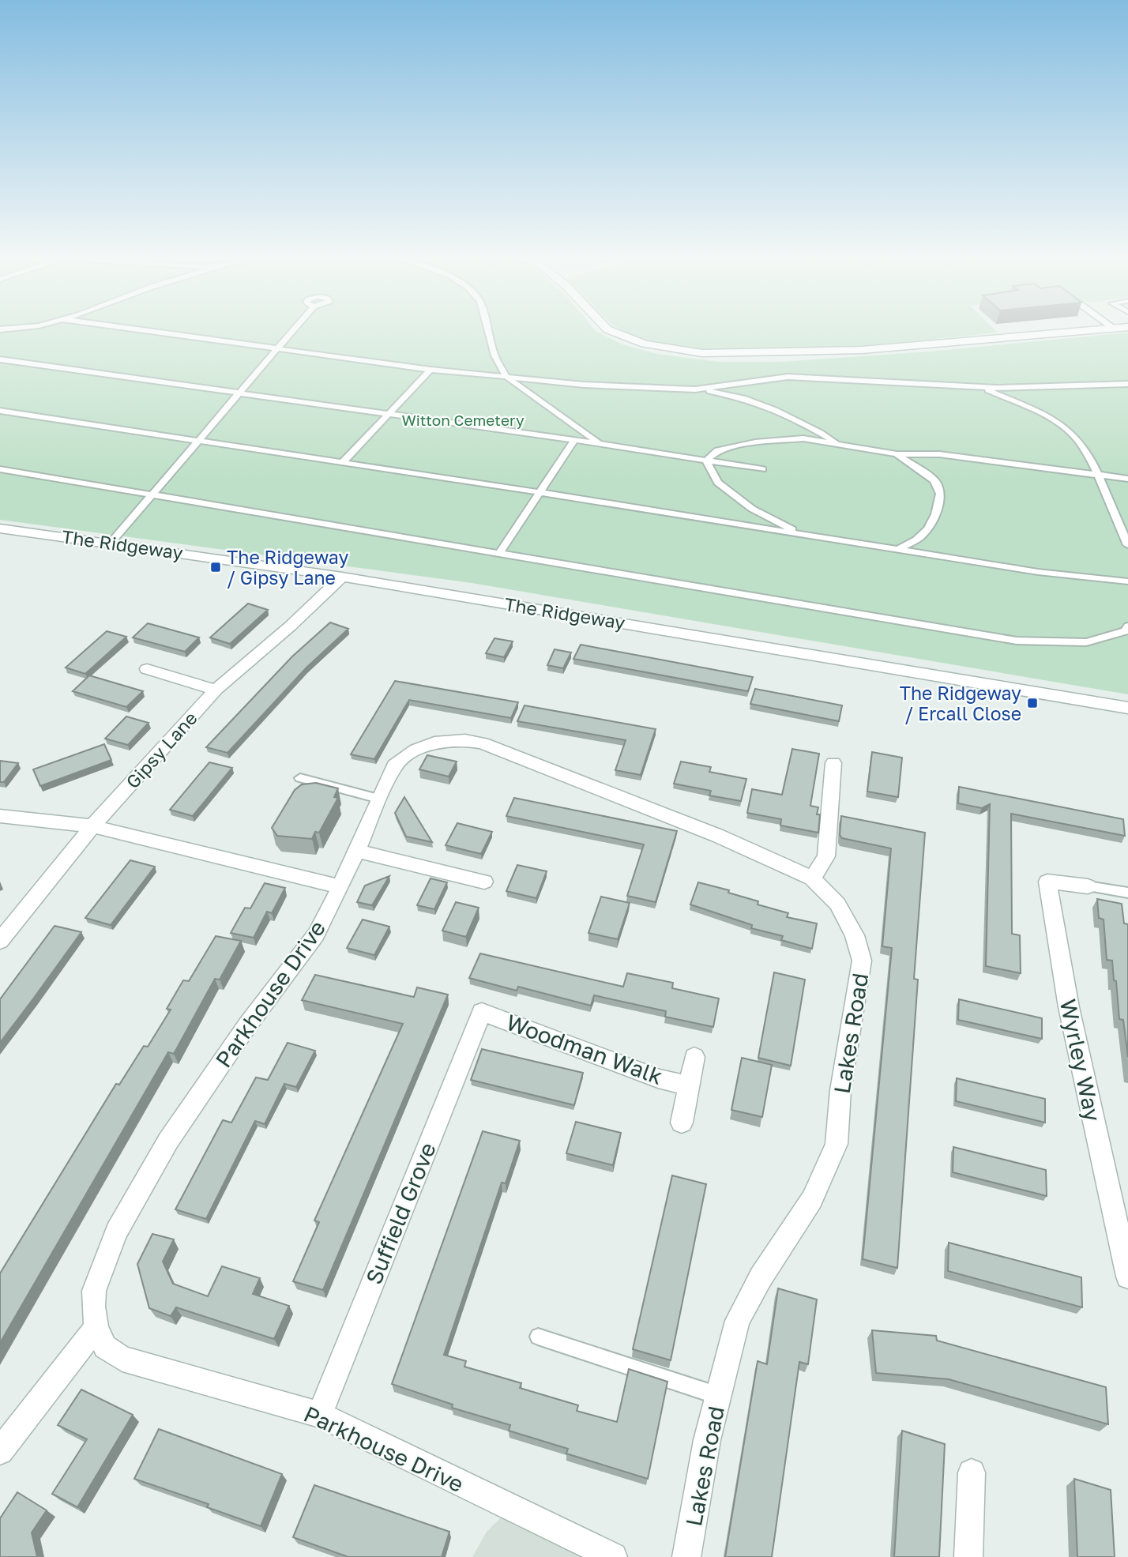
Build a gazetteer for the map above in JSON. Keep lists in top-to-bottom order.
{
  "streets": {
    "street": [
      "The Ridgeway",
      "Gipsy Lane",
      "Parkhouse Drive",
      "Lakes Road",
      "Woodman Walk",
      "Wyrley Way",
      "Suffield Grove"
    ]
  },
  "crossings": [
    ["The Ridgeway", "Gipsy Lane"],
    ["Parkhouse Drive", "Lakes Road"],
    ["Parkhouse Drive", "Suffield Grove"],
    ["Woodman Walk", "Suffield Grove"]
  ],
  "parks": ["Witton Cemetery"],
  "places": {
    "transit": ["The Ridgeway / Gipsy Lane", "The Ridgeway / Ercall Close"]
  }
}
